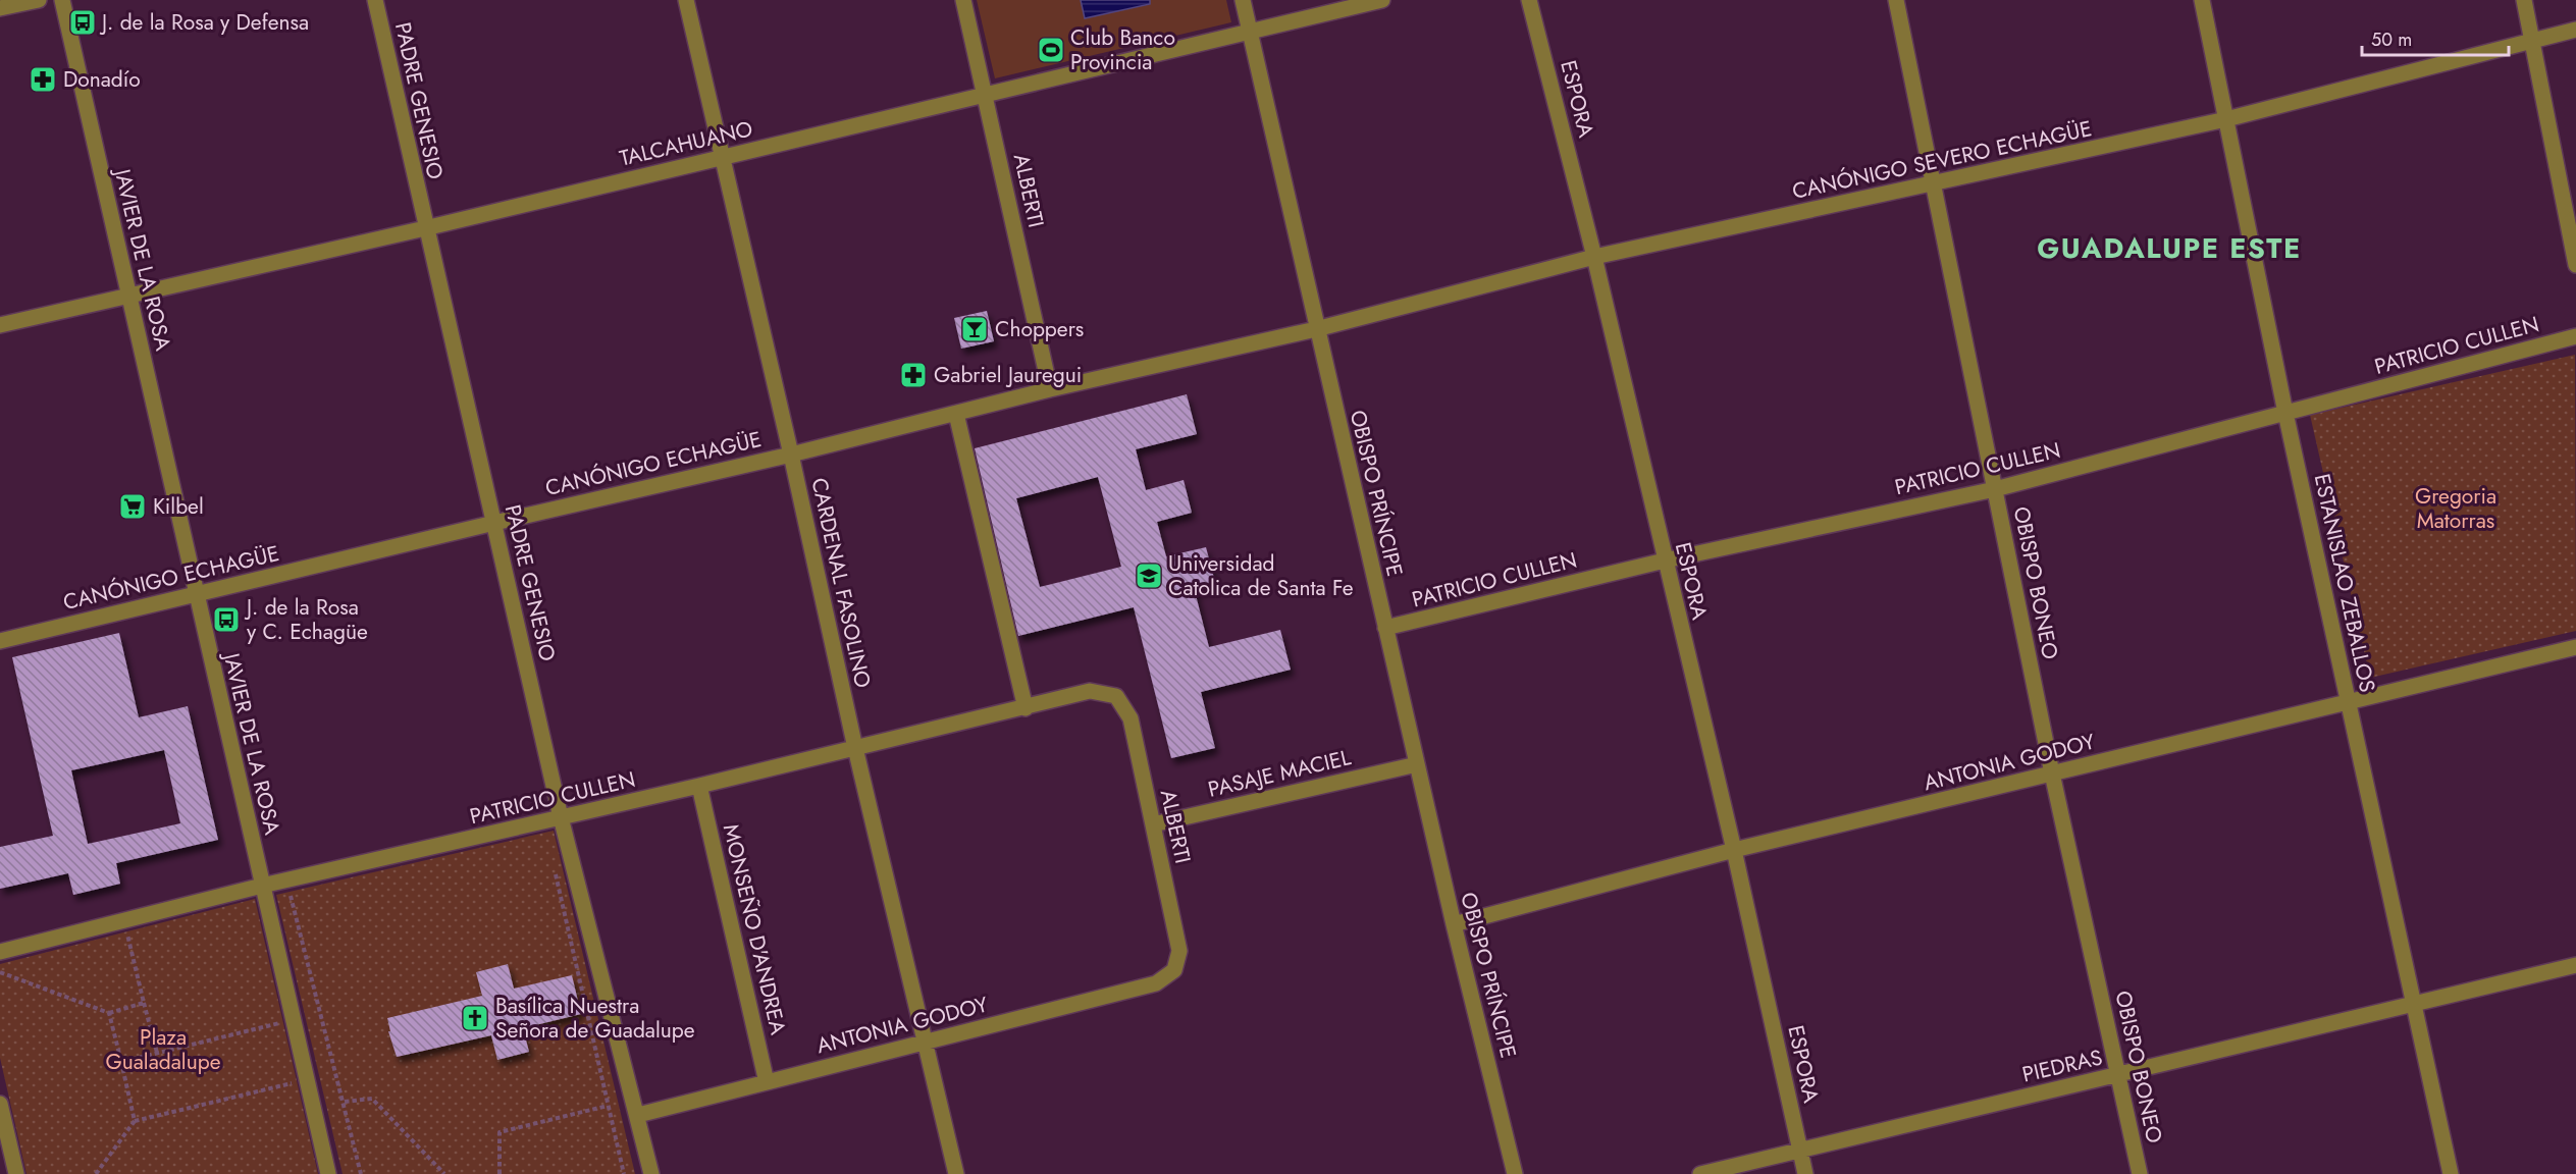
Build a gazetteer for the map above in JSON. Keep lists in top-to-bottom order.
{
  "streets": {
    "street": [
      "ESPORA",
      "PADRE GENESIO",
      "TALCAHUANO",
      "CANÓNIGO SEVERO ECHAGÜE",
      "ALBERTI",
      "JAVIER DE LA ROSA",
      "PATRICIO CULLEN",
      "CANÓNIGO ECHAGÜE",
      "OBISPO PRÍNCIPE",
      "CARDENAL FASOLINO",
      "OBISPO BONEO",
      "ESTANISLAO ZEBALLOS",
      "ANTONIA GODOY",
      "PASAJE MACIEL",
      "MONSEÑO D'ANDREA",
      "PIEDRAS"
    ]
  },
  "crossings": [
    ["ESPORA", "CANÓNIGO SEVERO ECHAGÜE"],
    ["ESPORA", "PATRICIO CULLEN"],
    ["ESPORA", "ANTONIA GODOY"],
    ["ESPORA", "PIEDRAS"],
    ["PADRE GENESIO", "TALCAHUANO"],
    ["PADRE GENESIO", "PATRICIO CULLEN"],
    ["PADRE GENESIO", "CANÓNIGO ECHAGÜE"],
    ["PADRE GENESIO", "ANTONIA GODOY"],
    ["TALCAHUANO", "ALBERTI"],
    ["TALCAHUANO", "JAVIER DE LA ROSA"],
    ["TALCAHUANO", "OBISPO PRÍNCIPE"],
    ["TALCAHUANO", "CARDENAL FASOLINO"],
    ["CANÓNIGO SEVERO ECHAGÜE", "CANÓNIGO ECHAGÜE"],
    ["CANÓNIGO SEVERO ECHAGÜE", "OBISPO PRÍNCIPE"],
    ["CANÓNIGO SEVERO ECHAGÜE", "OBISPO BONEO"],
    ["CANÓNIGO SEVERO ECHAGÜE", "ESTANISLAO ZEBALLOS"],
    ["ALBERTI", "PATRICIO CULLEN"],
    ["ALBERTI", "CANÓNIGO ECHAGÜE"],
    ["ALBERTI", "ANTONIA GODOY"],
    ["ALBERTI", "PASAJE MACIEL"],
    ["JAVIER DE LA ROSA", "PATRICIO CULLEN"],
    ["JAVIER DE LA ROSA", "CANÓNIGO ECHAGÜE"],
    ["PATRICIO CULLEN", "OBISPO PRÍNCIPE"],
    ["PATRICIO CULLEN", "CARDENAL FASOLINO"],
    ["PATRICIO CULLEN", "OBISPO BONEO"],
    ["PATRICIO CULLEN", "ESTANISLAO ZEBALLOS"],
    ["PATRICIO CULLEN", "MONSEÑO D'ANDREA"],
    ["CANÓNIGO ECHAGÜE", "OBISPO PRÍNCIPE"],
    ["CANÓNIGO ECHAGÜE", "CARDENAL FASOLINO"],
    ["OBISPO PRÍNCIPE", "ANTONIA GODOY"],
    ["OBISPO PRÍNCIPE", "PASAJE MACIEL"],
    ["CARDENAL FASOLINO", "ANTONIA GODOY"],
    ["OBISPO BONEO", "ANTONIA GODOY"],
    ["OBISPO BONEO", "PIEDRAS"],
    ["ESTANISLAO ZEBALLOS", "ANTONIA GODOY"],
    ["ESTANISLAO ZEBALLOS", "PIEDRAS"],
    ["ANTONIA GODOY", "MONSEÑO D'ANDREA"]
  ],
  "districts": ["GUADALUPE ESTE"],
  "parks": ["Gregoria Matorras", "Plaza Gualadalupe"],
  "places": {
    "bus stop": ["J. de la Rosa y Defensa", "J. de la Rosa y C. Echagüe"],
    "sports": ["Club Banco Provincia"],
    "pharmacy": ["Donadío", "Gabriel Jauregui"],
    "bar": ["Choppers"],
    "supermarket": ["Kilbel"],
    "school or university": ["Universidad Catolica de Santa Fe"],
    "church": ["Basílica Nuestra Señora de Guadalupe"]
  },
  "scale_bar": "50 m"
}
